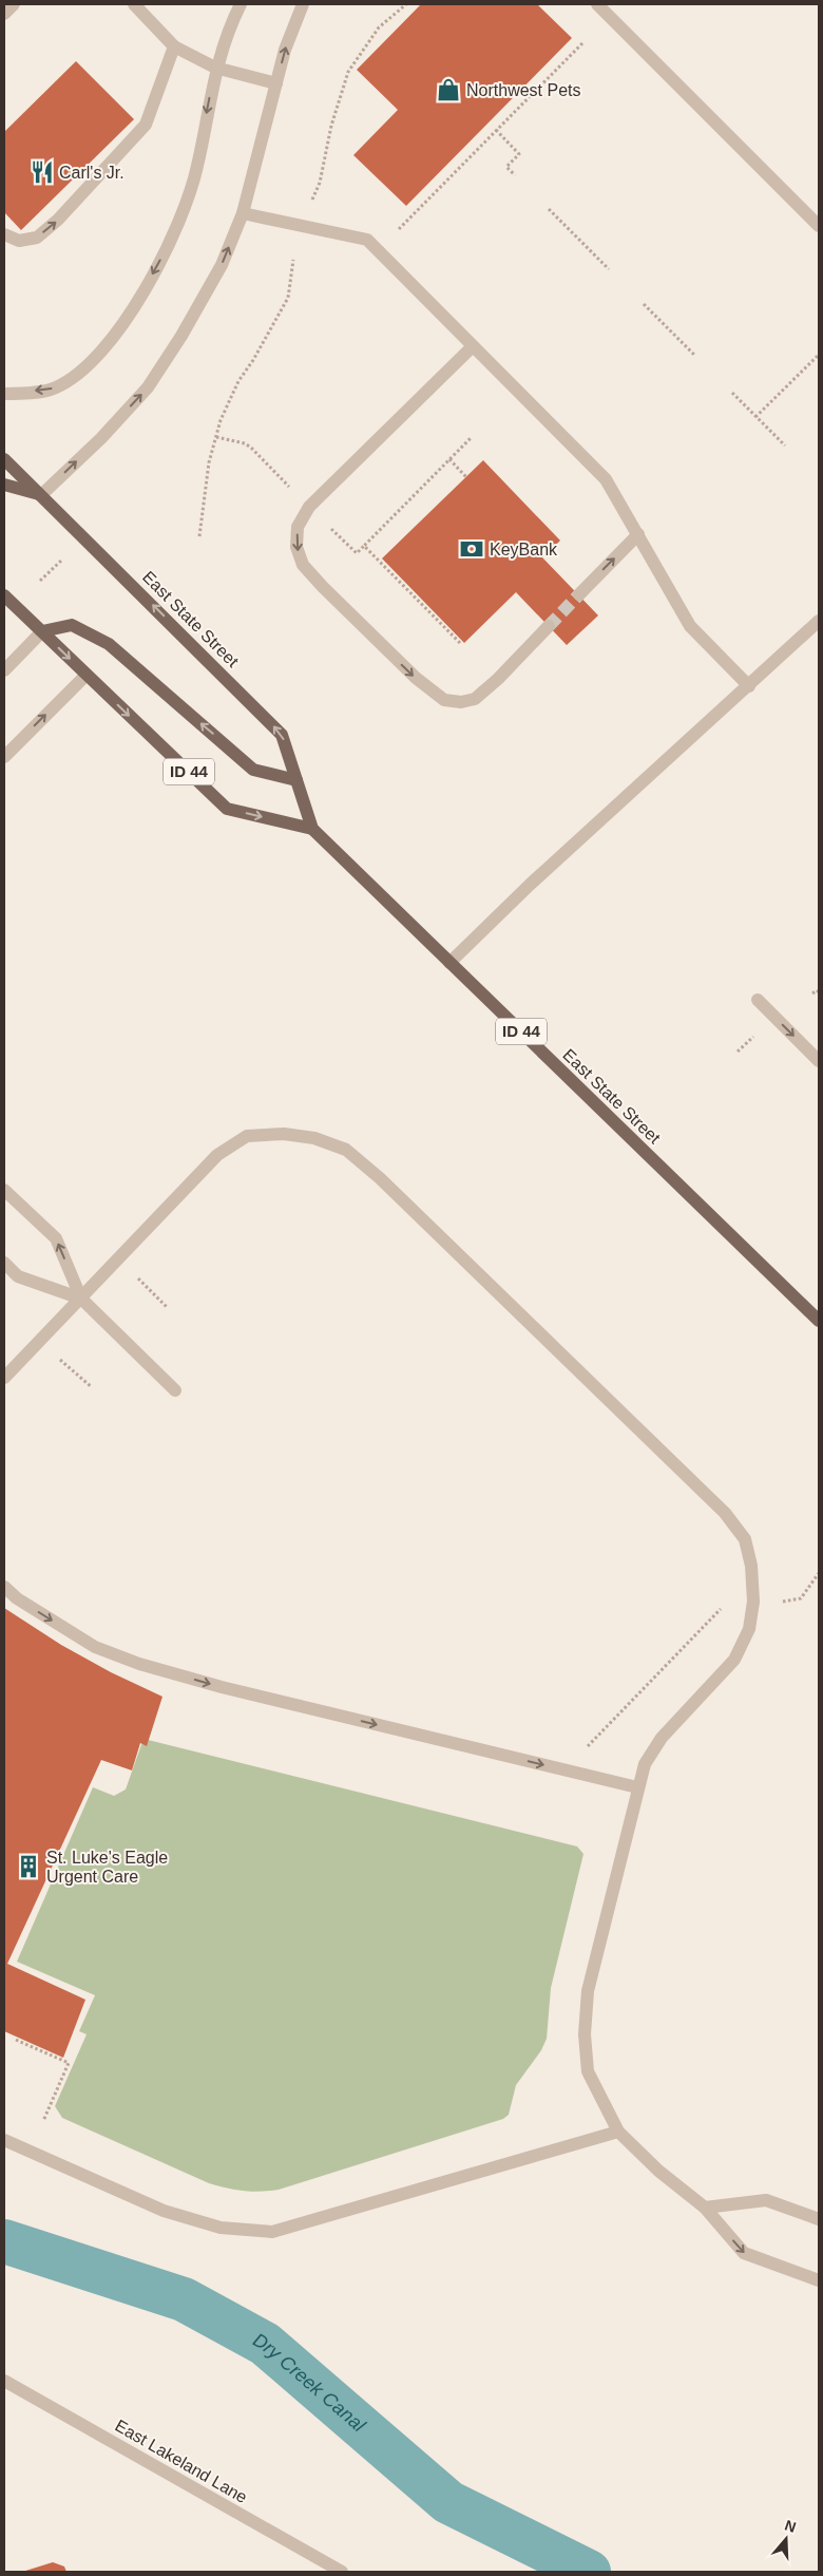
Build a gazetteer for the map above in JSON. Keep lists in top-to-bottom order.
{
  "streets": {
    "main road": ["East State Street", "ID 44"],
    "street": ["East Lakeland Lane"]
  },
  "crossings": [
    ["East State Street", "ID 44"]
  ],
  "water": ["Dry Creek Canal"],
  "places": {
    "shop": ["Northwest Pets"],
    "restaurant": ["Carl's Jr."],
    "bank": ["KeyBank"],
    "building": ["St. Luke's Eagle Urgent Care"]
  },
  "north": "top"
}
